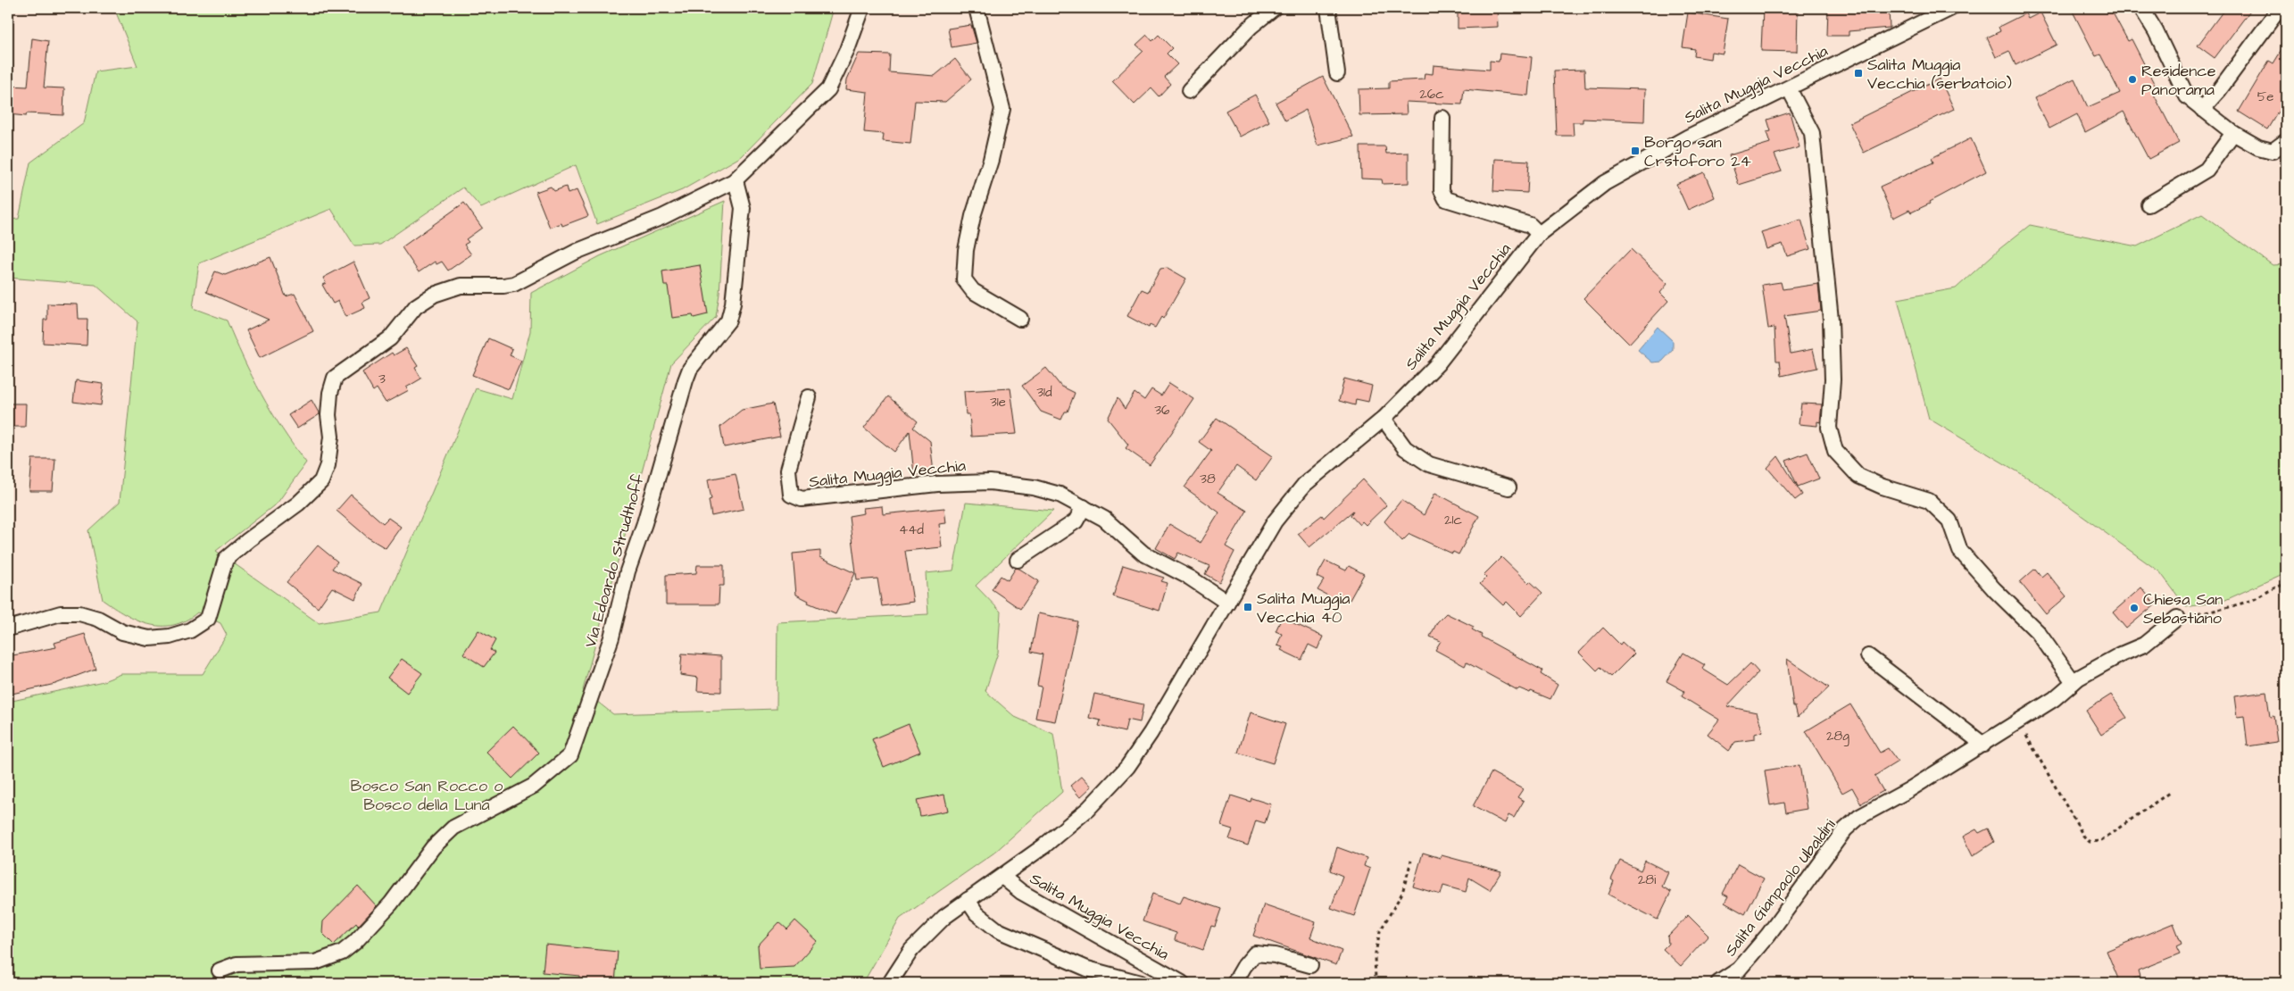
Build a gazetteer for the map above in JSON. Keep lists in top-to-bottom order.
{
  "streets": {
    "street": ["Salita Muggia Vecchia", "Via Edoardo Strudthoff", "Salita Gianpaolo Ubaldini"]
  },
  "parks": ["Bosco San Rocco o Bosco della Luna"],
  "places": {
    "transit": ["Salita Muggia Vecchia (serbatoio)", "Borgo san Crstoforo 24", "Salita Muggia Vecchia 40"],
    "other": ["Residence Panorama", "Chiesa San Sebastiano"]
  },
  "house_numbers": [
    "26c",
    "5e",
    "3",
    "31d",
    "31e",
    "36",
    "38",
    "21c",
    "44d",
    "28g",
    "28i"
  ]
}
